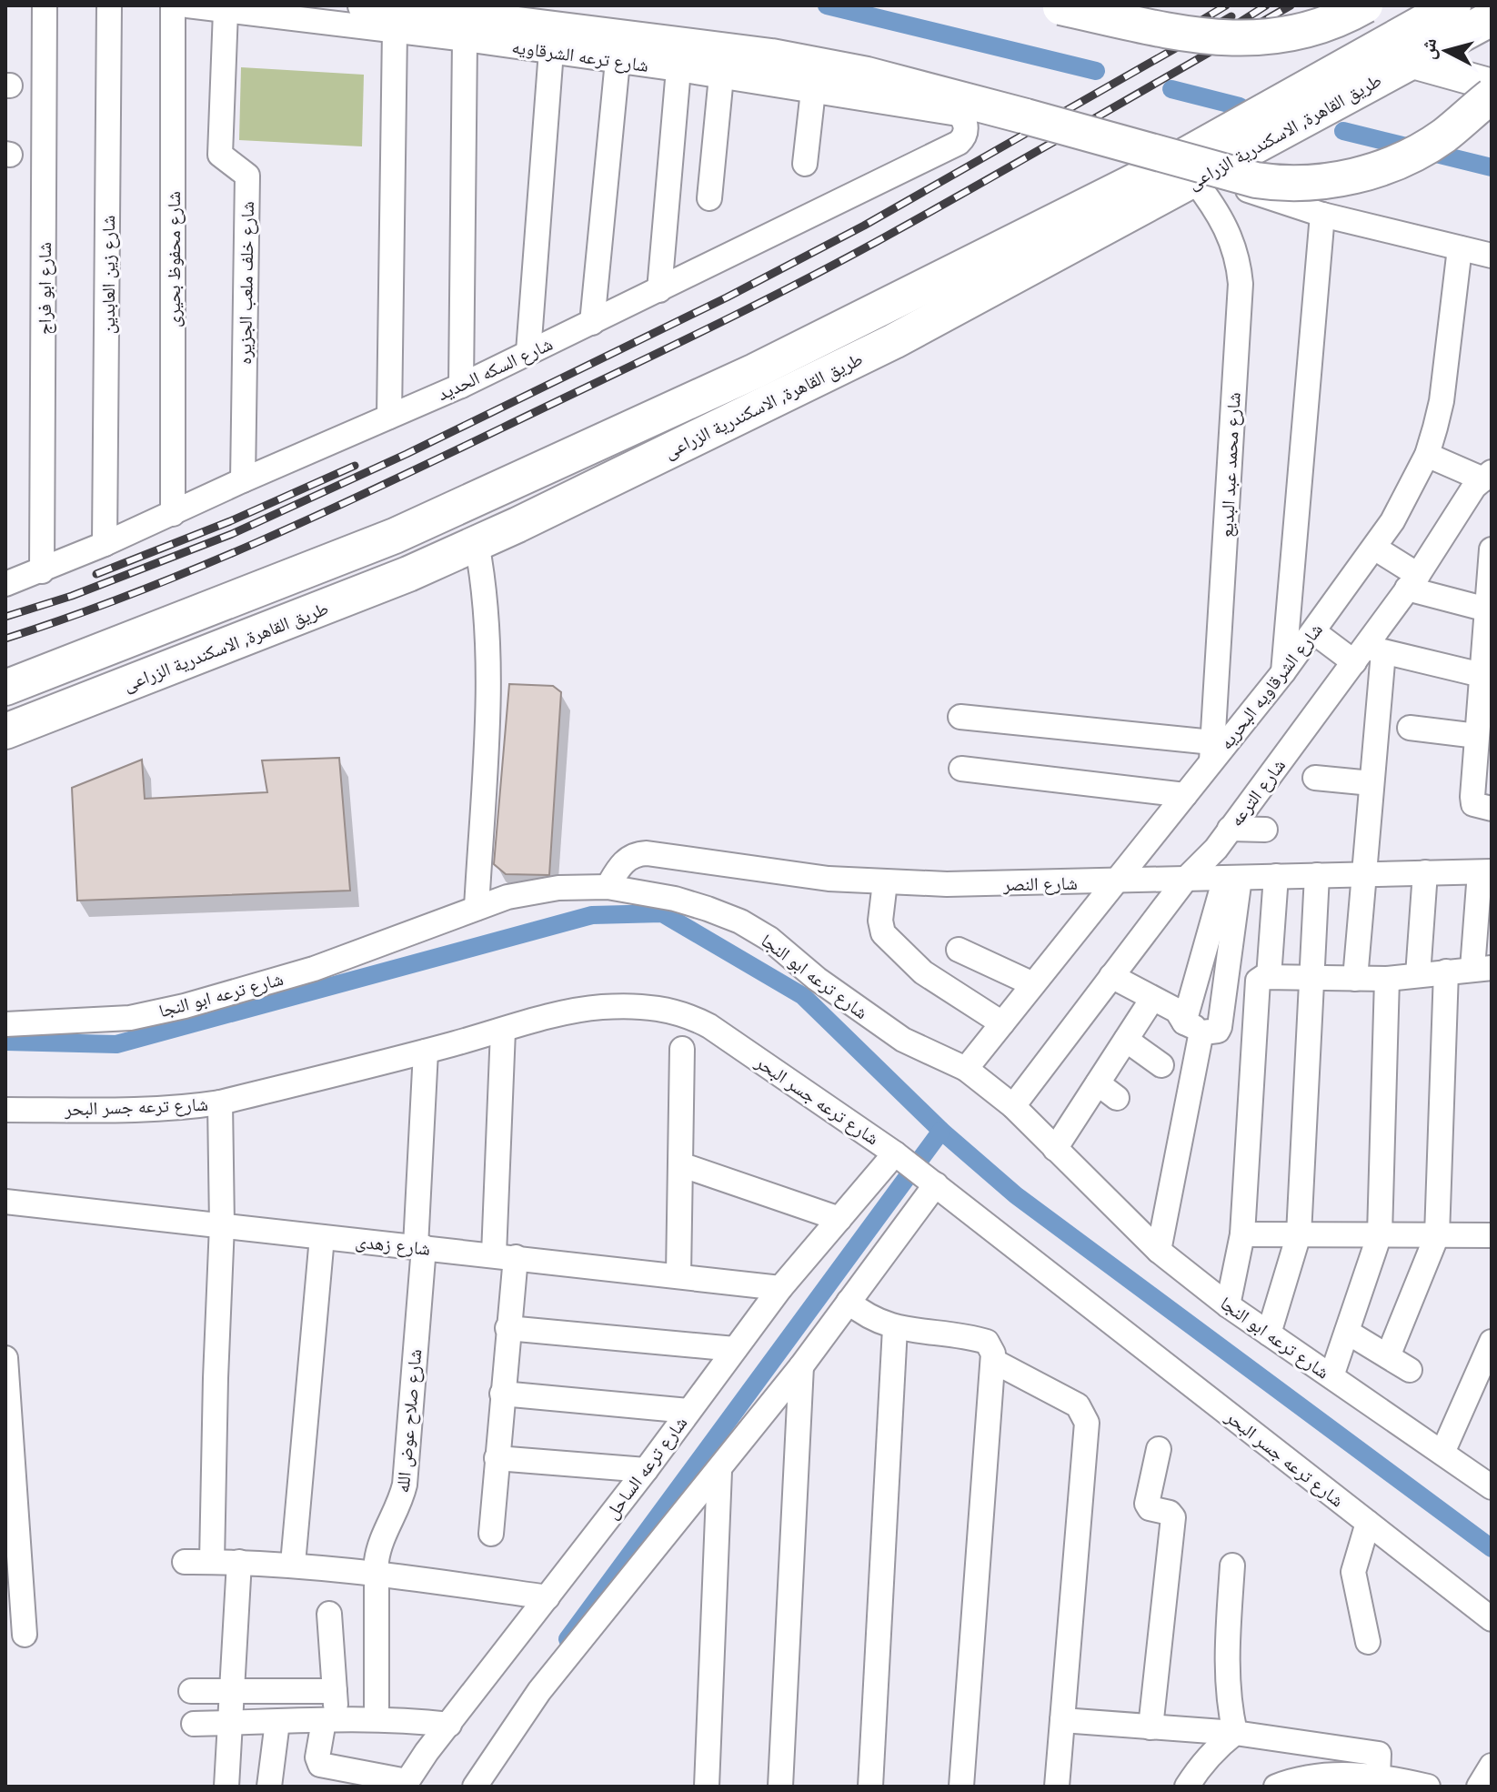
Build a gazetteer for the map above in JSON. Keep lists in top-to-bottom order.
{
  "streets": {
    "highway": ["طريق القاهرة, الاسكندرية الزراعى"],
    "street": [
      "شارع ترعه الشرقاويه",
      "شارع محفوظ بحيرى",
      "شارع زين العابدين",
      "شارع خلف ملعب الجزيره",
      "شارع ابو فراج",
      "شارع السكه الحديد",
      "شارع محمد عبد البديع",
      "شارع الشرقاويه البحريه",
      "شارع الترعه",
      "شارع النصر",
      "شارع ترعه ابو النجا",
      "شارع ترعه جسر البحر",
      "شارع زهدى",
      "شارع صلاح عوض الله",
      "شارع ترعه الساحل"
    ]
  },
  "crossings": [
    ["شارع ترعه الشرقاويه", "شارع خلف ملعب الجزيره"],
    ["شارع ترعه الشرقاويه", "شارع السكه الحديد"],
    ["طريق القاهرة, الاسكندرية الزراعى", "شارع محمد عبد البديع"],
    ["شارع محفوظ بحيرى", "شارع السكه الحديد"],
    ["شارع زين العابدين", "شارع السكه الحديد"],
    ["شارع خلف ملعب الجزيره", "شارع السكه الحديد"],
    ["شارع ابو فراج", "شارع السكه الحديد"],
    ["شارع محمد عبد البديع", "شارع الشرقاويه البحريه"],
    ["شارع الشرقاويه البحريه", "شارع النصر"],
    ["شارع الشرقاويه البحريه", "شارع ترعه ابو النجا"],
    ["شارع الترعه", "شارع النصر"],
    ["شارع الترعه", "شارع ترعه ابو النجا"],
    ["شارع النصر", "شارع ترعه ابو النجا"],
    ["شارع ترعه جسر البحر", "شارع صلاح عوض الله"],
    ["شارع ترعه جسر البحر", "شارع ترعه الساحل"],
    ["شارع زهدى", "شارع صلاح عوض الله"],
    ["شارع زهدى", "شارع ترعه الساحل"]
  ],
  "north": "left"
}
